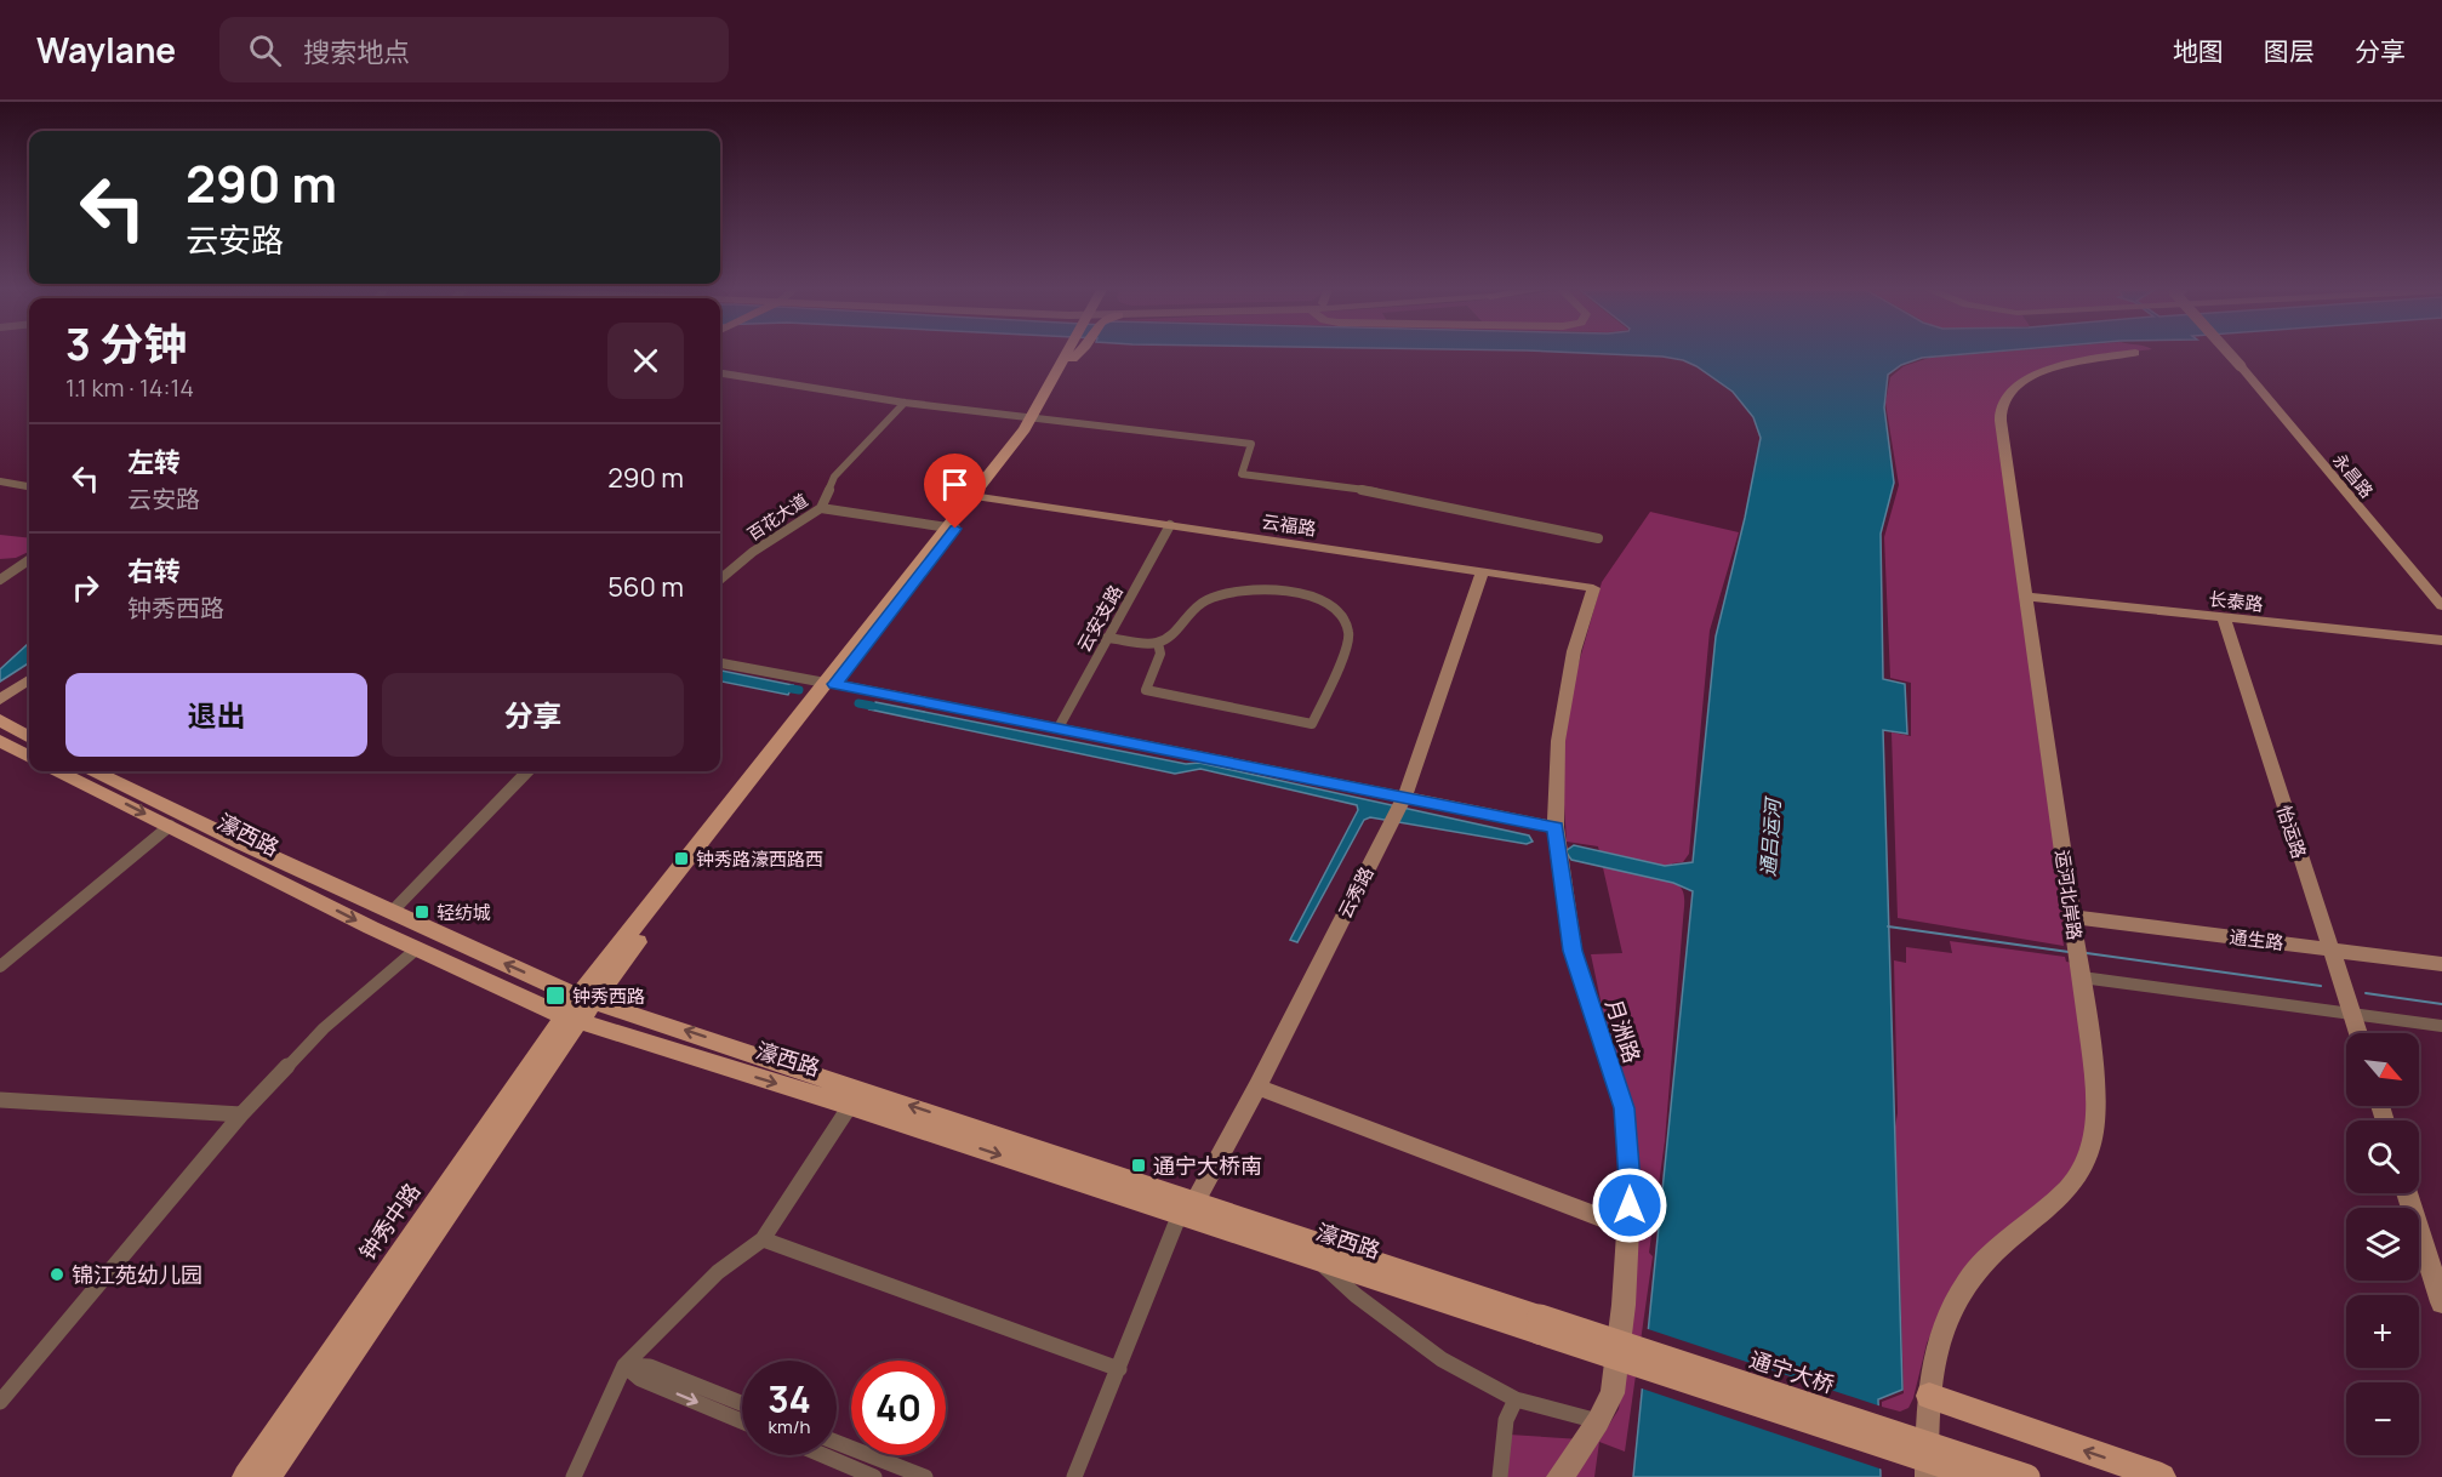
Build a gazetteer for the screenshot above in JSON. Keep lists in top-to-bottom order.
{
  "streets": {
    "main road": ["濠西路", "钟秀中路", "通宁大桥"],
    "street": [
      "永昌路",
      "百花大道",
      "云福路",
      "长泰路",
      "云安支路",
      "怡运路",
      "云秀路",
      "运河北岸路",
      "通生路",
      "月洲路"
    ]
  },
  "crossings": [
    ["云福路", "云安支路"],
    ["云福路", "云秀路"],
    ["云福路", "月洲路"],
    ["长泰路", "怡运路"],
    ["长泰路", "运河北岸路"],
    ["怡运路", "通生路"],
    ["濠西路", "云秀路"],
    ["濠西路", "钟秀中路"],
    ["濠西路", "通宁大桥"],
    ["运河北岸路", "通生路"]
  ],
  "water": ["通吕运河"],
  "places": {
    "transit": [
      "钟秀路濠西路西",
      "轻纺城",
      "钟秀西路",
      "通宁大桥南"
    ],
    "other": ["锦江苑幼儿园"]
  },
  "north": "bottom right",
  "page": {
    "header": "Waylane",
    "search": "搜索地点",
    "nav": ["地图", "图层", "分享"],
    "turn": ["290 m", "云安路"],
    "heading": ["3 分钟", "1.1 km · 14:14"],
    "list": [
      {
        "name": "左转",
        "note": "云安路",
        "value": "290 m"
      },
      {
        "name": "右转",
        "note": "钟秀西路",
        "value": "560 m"
      }
    ],
    "buttons": ["退出", "分享"],
    "map_buttons": ["+", "−"],
    "speed": "34 km/h",
    "limit": "40"
  }
}
